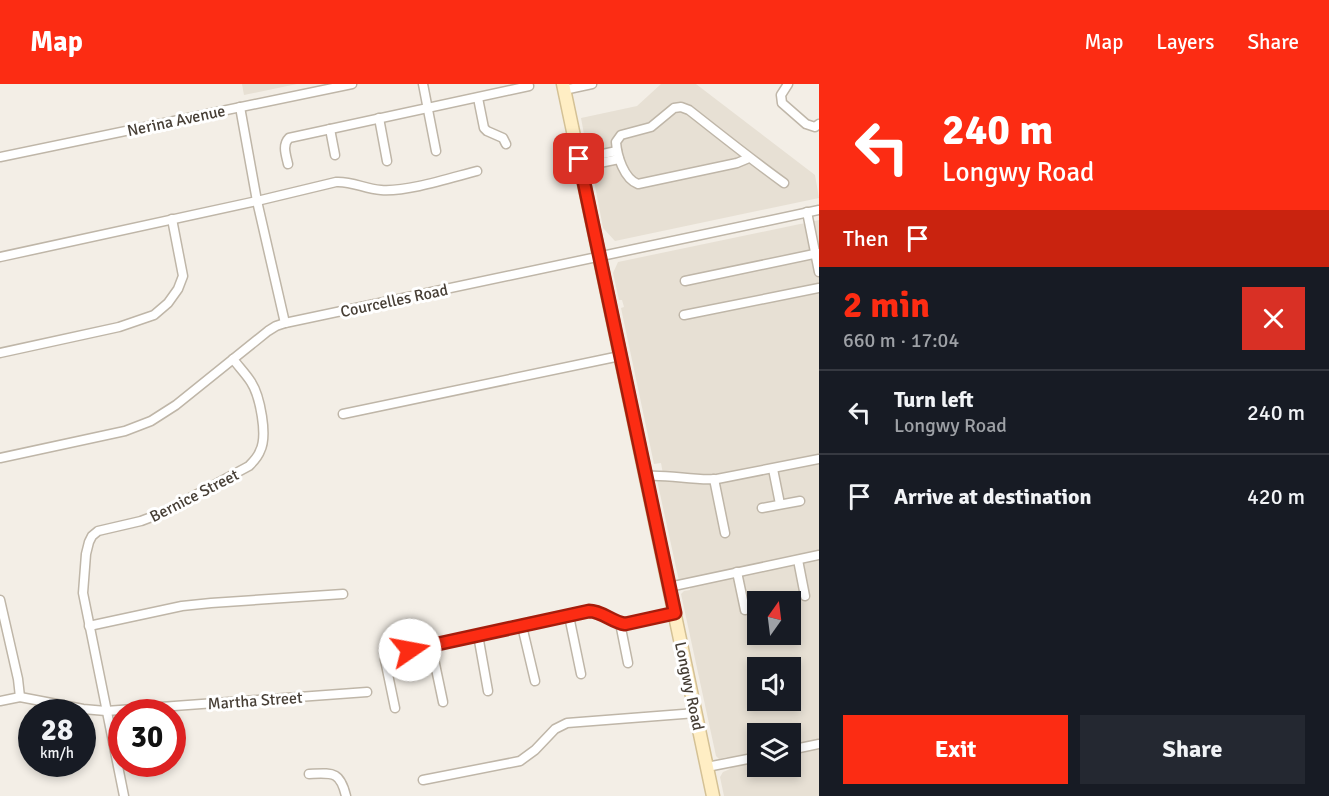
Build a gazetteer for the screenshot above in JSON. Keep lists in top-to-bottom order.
{
  "streets": {
    "street": [
      "Nerina Avenue",
      "Courcelles Road",
      "Bernice Street",
      "Longwy Road",
      "Martha Street"
    ]
  },
  "crossings": [
    ["Courcelles Road", "Bernice Street"],
    ["Courcelles Road", "Longwy Road"],
    ["Bernice Street", "Martha Street"]
  ],
  "north": "top",
  "page": {
    "header": "Map",
    "nav": ["Map", "Layers", "Share"],
    "turn": ["240 m", "Longwy Road"],
    "then": "Then",
    "heading": ["2 min", "660 m · 17:04"],
    "list": [
      {
        "name": "Turn left",
        "note": "Longwy Road",
        "value": "240 m"
      },
      {
        "name": "Arrive at destination",
        "value": "420 m"
      }
    ],
    "speed": "28 km/h",
    "limit": "30",
    "buttons": ["Exit", "Share"]
  }
}
